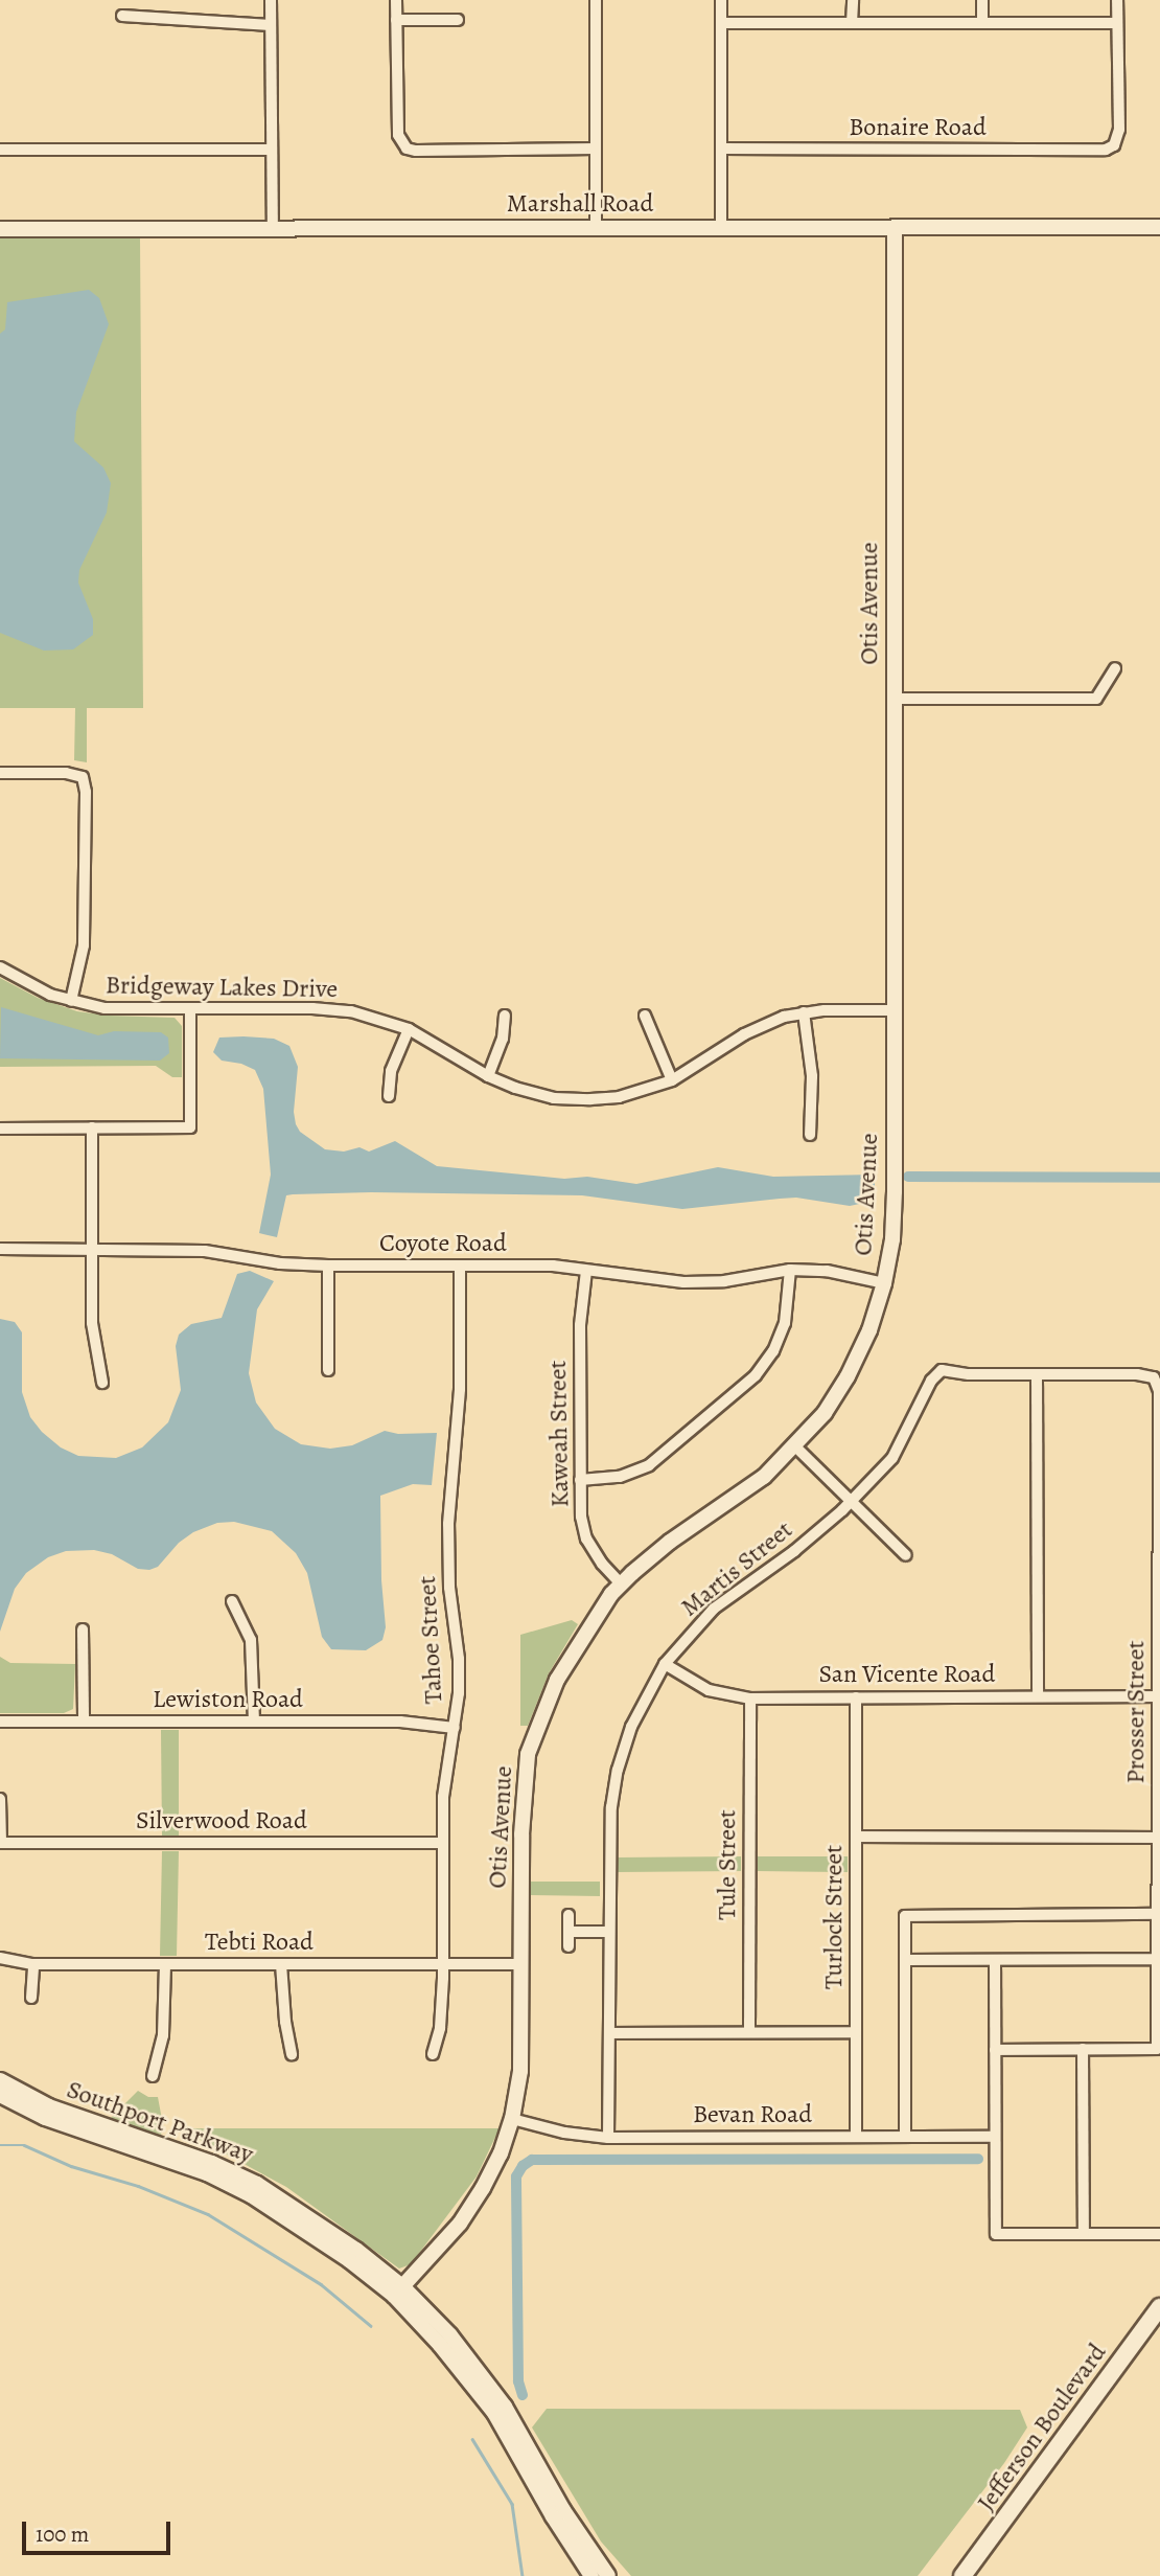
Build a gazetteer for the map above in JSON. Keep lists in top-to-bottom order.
{
  "streets": {
    "main road": ["Jefferson Boulevard"],
    "street": [
      "Bonaire Road",
      "Marshall Road",
      "Otis Avenue",
      "Bridgeway Lakes Drive",
      "Coyote Road",
      "Kaweah Street",
      "Martis Street",
      "Tahoe Street",
      "San Vicente Road",
      "Lewiston Road",
      "Prosser Street",
      "Silverwood Road",
      "Tule Street",
      "Turlock Street",
      "Tebti Road",
      "Bevan Road",
      "Southport Parkway"
    ]
  },
  "crossings": [
    ["Marshall Road", "Otis Avenue"],
    ["Otis Avenue", "Bridgeway Lakes Drive"],
    ["Otis Avenue", "Coyote Road"],
    ["Otis Avenue", "Kaweah Street"],
    ["Otis Avenue", "Tebti Road"],
    ["Otis Avenue", "Bevan Road"],
    ["Otis Avenue", "Southport Parkway"],
    ["Coyote Road", "Kaweah Street"],
    ["Coyote Road", "Tahoe Street"],
    ["Martis Street", "San Vicente Road"],
    ["Martis Street", "Prosser Street"],
    ["Martis Street", "Bevan Road"],
    ["Tahoe Street", "Lewiston Road"],
    ["Tahoe Street", "Silverwood Road"],
    ["Tahoe Street", "Tebti Road"],
    ["San Vicente Road", "Prosser Street"],
    ["San Vicente Road", "Tule Street"],
    ["San Vicente Road", "Turlock Street"],
    ["Turlock Street", "Bevan Road"]
  ],
  "scale_bar": "100 m"
}
